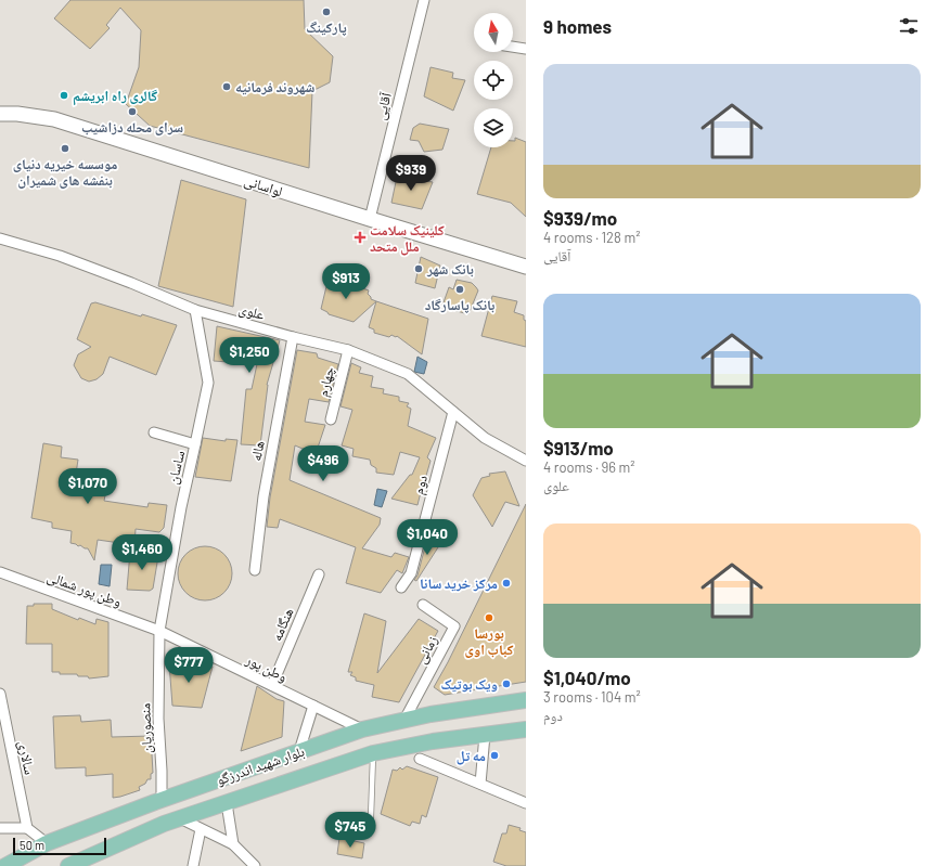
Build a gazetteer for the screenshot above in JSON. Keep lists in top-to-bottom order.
{
  "streets": {
    "main road": ["لواسانی", "بلوار شهید اندرزگو"],
    "street": [
      "آقایی",
      "علوی",
      "چهارم",
      "هاله",
      "ساسان",
      "دوم",
      "وطن پور شمالی",
      "هنگامه",
      "زمانی",
      "وطن پور",
      "منصوریان",
      "سالاری"
    ]
  },
  "crossings": [
    ["آقایی", "لواسانی"],
    ["علوی", "چهارم"],
    ["علوی", "هاله"],
    ["علوی", "ساسان"],
    ["علوی", "دوم"],
    ["ساسان", "وطن پور شمالی"],
    ["ساسان", "وطن پور"],
    ["ساسان", "منصوریان"],
    ["وطن پور شمالی", "وطن پور"],
    ["وطن پور شمالی", "منصوریان"],
    ["هنگامه", "وطن پور"],
    ["زمانی", "بلوار شهید اندرزگو"],
    ["وطن پور", "منصوریان"],
    ["وطن پور", "بلوار شهید اندرزگو"],
    ["منصوریان", "بلوار شهید اندرزگو"]
  ],
  "places": {
    "other": [
      "پارکینگ",
      "شهروند فرمانیه",
      "گالری راه ابریشم",
      "سرای محله دزاشیب",
      "موسسه خیریه دنیای بنفشه های شمیران",
      "بانک شهر",
      "بانک پاسارگاد",
      "مرکز خرید سانا",
      "بورسا کباب اوی",
      "ویک بوتیک",
      "مه تل"
    ],
    "health": ["کلینیک سلامت ملل متحد"]
  },
  "scale_bar": "50 m",
  "north": "top",
  "page": {
    "heading": "9 homes",
    "list": [
      {
        "name": "$939/mo",
        "note": "4 rooms · 128 m² · آقایی"
      },
      {
        "name": "$913/mo",
        "note": "4 rooms · 96 m² · علوی"
      },
      {
        "name": "$1,040/mo",
        "note": "3 rooms · 104 m² · دوم"
      }
    ],
    "price": [
      "$939",
      "$913",
      "$1,250",
      "$496",
      "$1,070",
      "$1,040",
      "$1,460",
      "$777",
      "$745"
    ],
    "scale": "50 m"
  }
}
